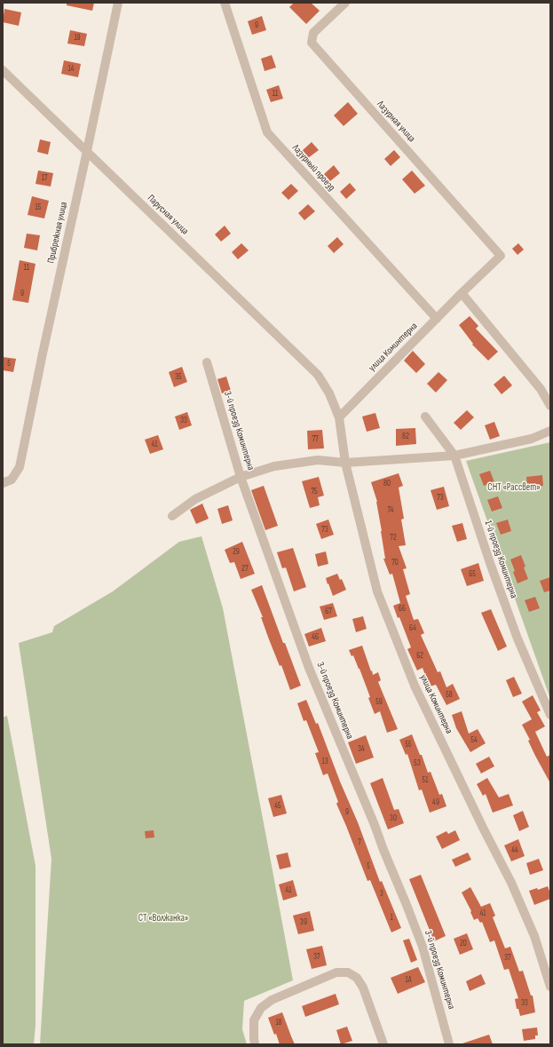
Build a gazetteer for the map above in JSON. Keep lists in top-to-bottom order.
{
  "streets": {
    "street": [
      "Лазурная улица",
      "Лазурный проезд",
      "Парусная улица",
      "Прибрежная улица",
      "улица Коминтерна",
      "3-й проезд Коминтерна",
      "1-й проезд Коминтерна"
    ]
  },
  "crossings": [
    ["Лазурная улица", "улица Коминтерна"],
    ["Лазурный проезд", "улица Коминтерна"],
    ["Парусная улица", "Прибрежная улица"],
    ["Парусная улица", "улица Коминтерна"]
  ],
  "parks": ["СНТ «Рассвет»", "СТ «Волжанка»"],
  "house_numbers": [
    "9",
    "19",
    "14",
    "11",
    "17",
    "15",
    "11",
    "9",
    "5",
    "35",
    "33",
    "82",
    "77",
    "41",
    "80",
    "75",
    "73",
    "74",
    "73",
    "72",
    "29",
    "70",
    "27",
    "65",
    "66",
    "67",
    "64",
    "46",
    "62",
    "58",
    "59",
    "54",
    "55",
    "34",
    "13",
    "53",
    "51",
    "49",
    "45",
    "9",
    "30",
    "7",
    "44",
    "5",
    "41",
    "3",
    "41",
    "1",
    "39",
    "20",
    "37",
    "37",
    "1А",
    "33",
    "18"
  ]
}
